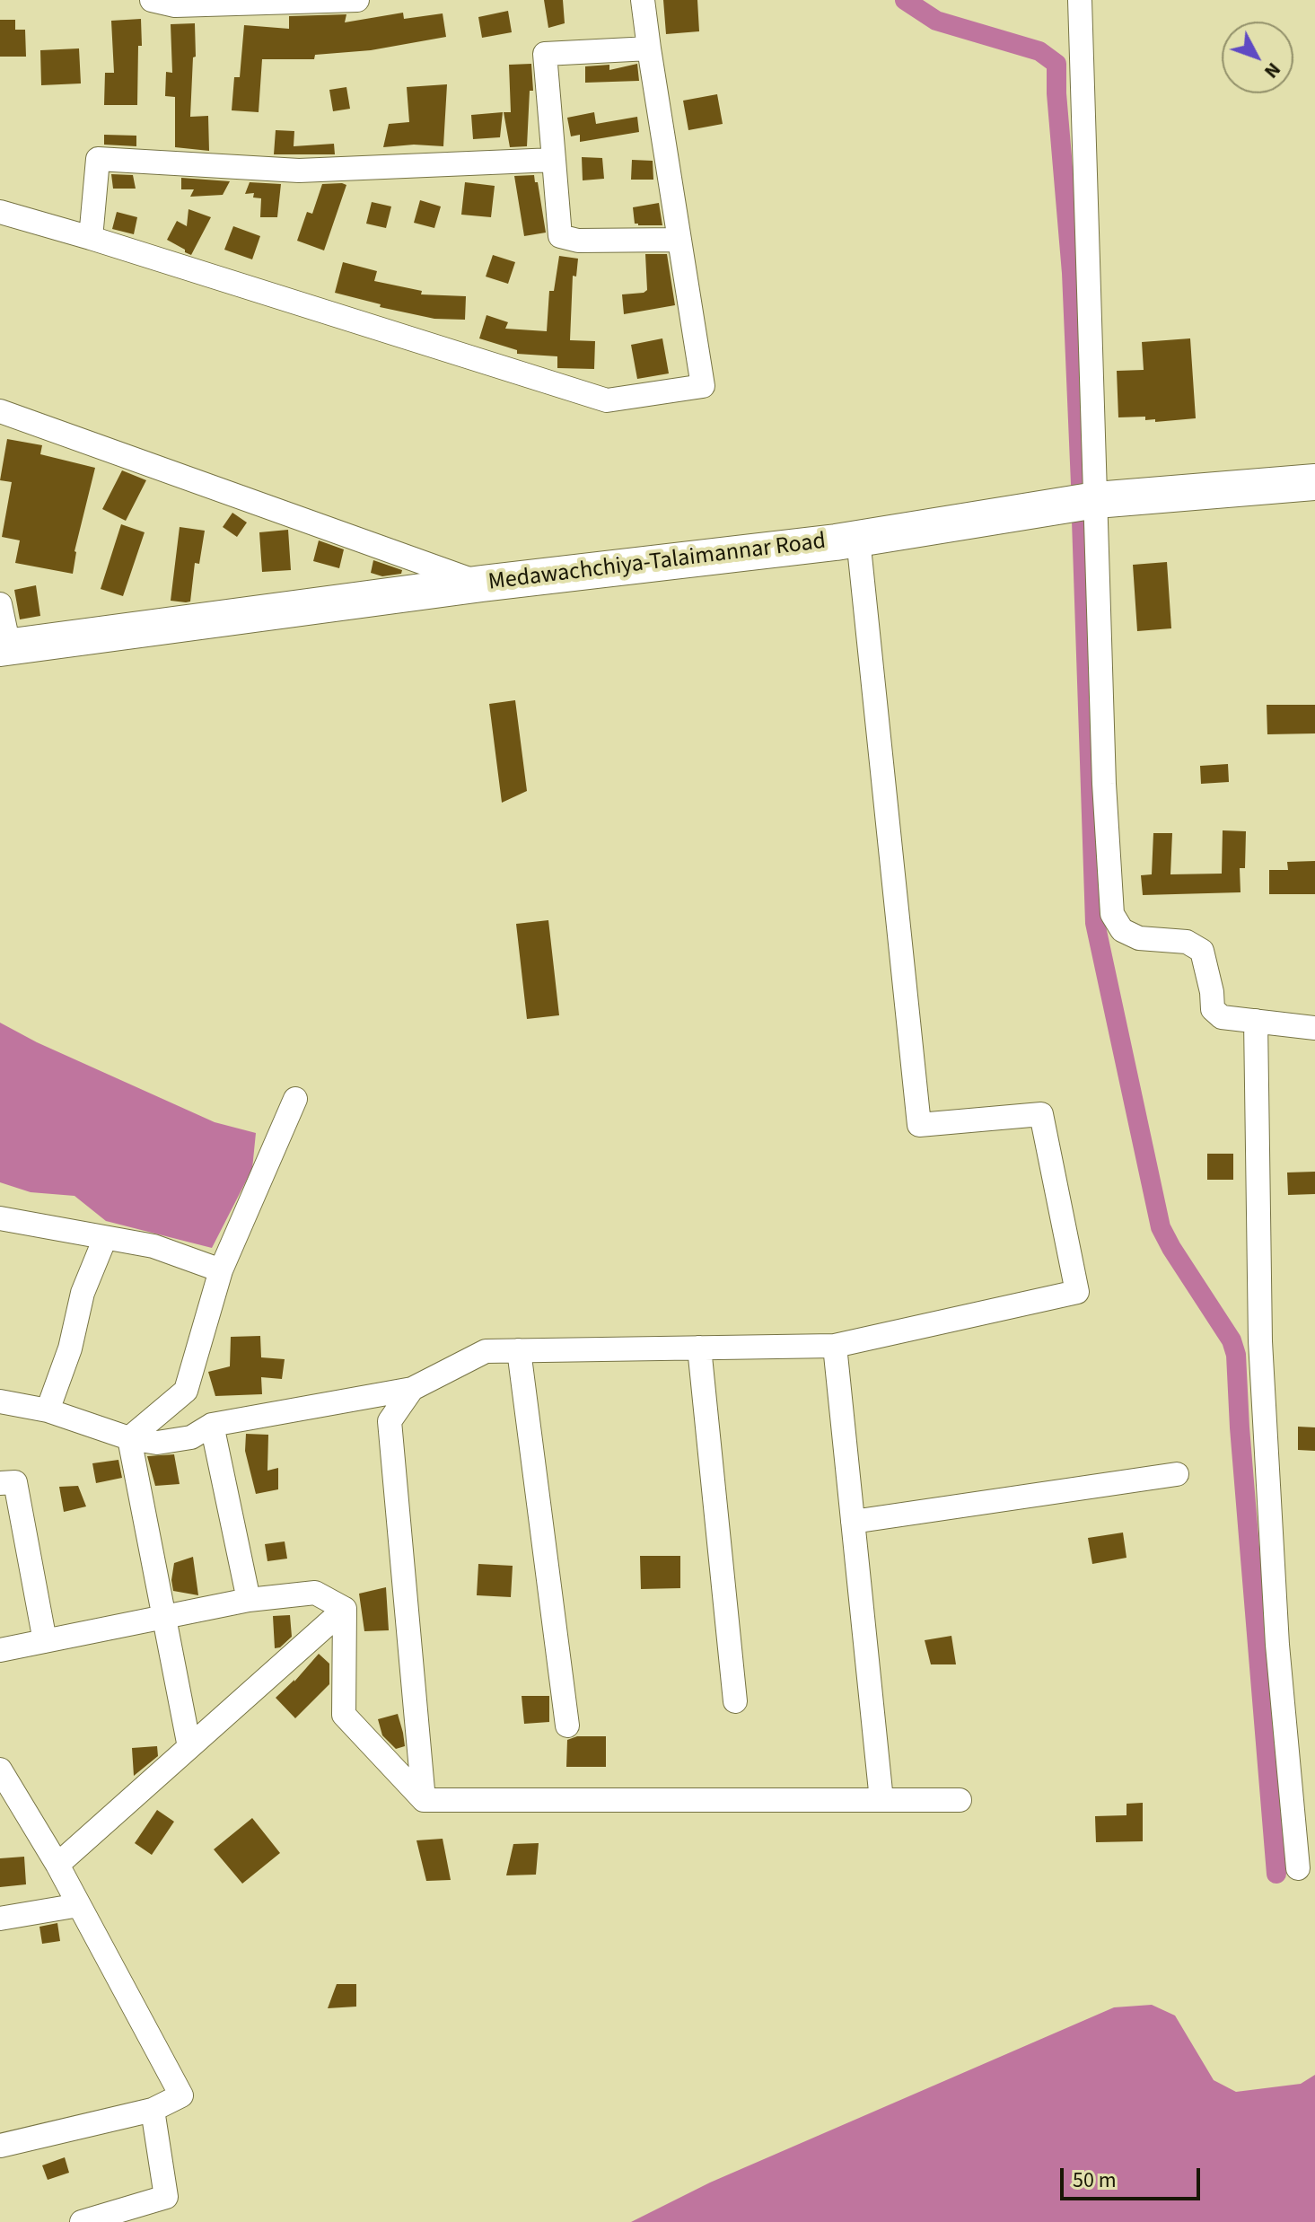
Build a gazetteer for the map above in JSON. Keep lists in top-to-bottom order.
{
  "streets": {
    "highway": ["Medawachchiya-Talaimannar Road"]
  },
  "scale_bar": "50 m",
  "north": "bottom right"
}
